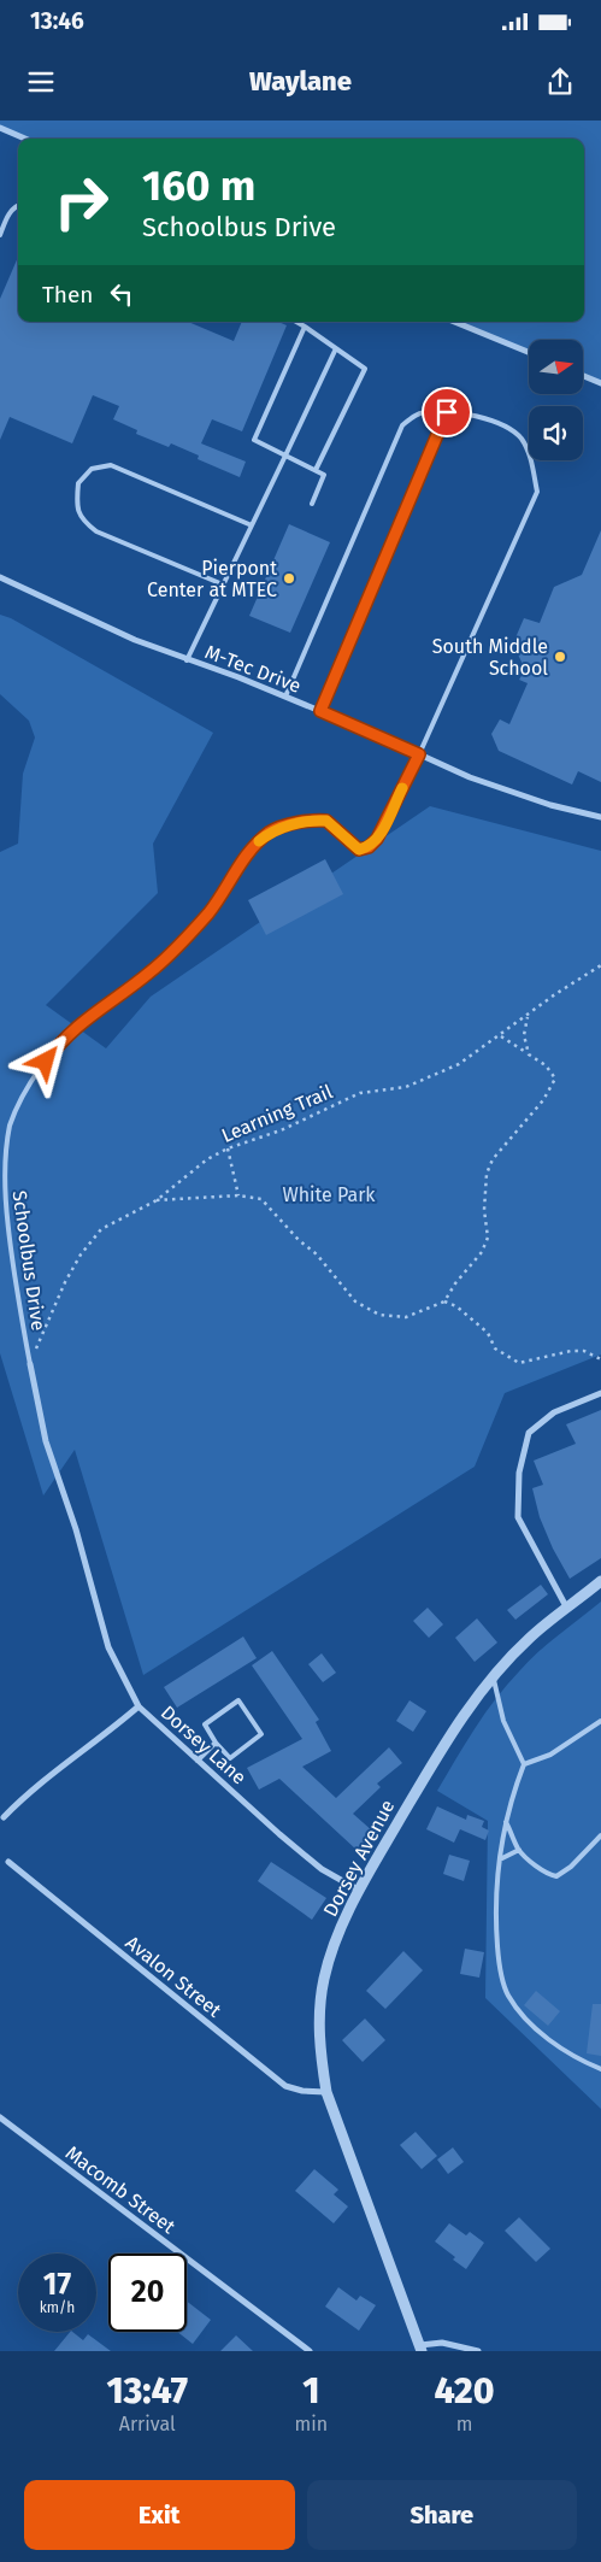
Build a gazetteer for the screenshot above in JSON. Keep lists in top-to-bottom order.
{
  "streets": {
    "street": [
      "M-Tec Drive",
      "Schoolbus Drive",
      "Dorsey Lane",
      "Dorsey Avenue",
      "Avalon Street",
      "Macomb Street"
    ],
    "path": ["Learning Trail"]
  },
  "crossings": [
    ["M-Tec Drive", "Schoolbus Drive"],
    ["Learning Trail", "Schoolbus Drive"],
    ["Schoolbus Drive", "Dorsey Lane"],
    ["Dorsey Lane", "Dorsey Avenue"],
    ["Dorsey Avenue", "Avalon Street"]
  ],
  "parks": ["White Park"],
  "places": ["Pierpont Center at MTEC", "South Middle School"],
  "north": "right",
  "page": {
    "status": "13:46",
    "header": "Waylane",
    "turn": ["160 m", "Schoolbus Drive"],
    "then": "Then",
    "speed": "17 km/h",
    "limit": "20",
    "eta": [
      "13:47",
      "Arrival",
      "1",
      "min",
      "420",
      "m"
    ],
    "buttons": ["Exit", "Share"]
  }
}
